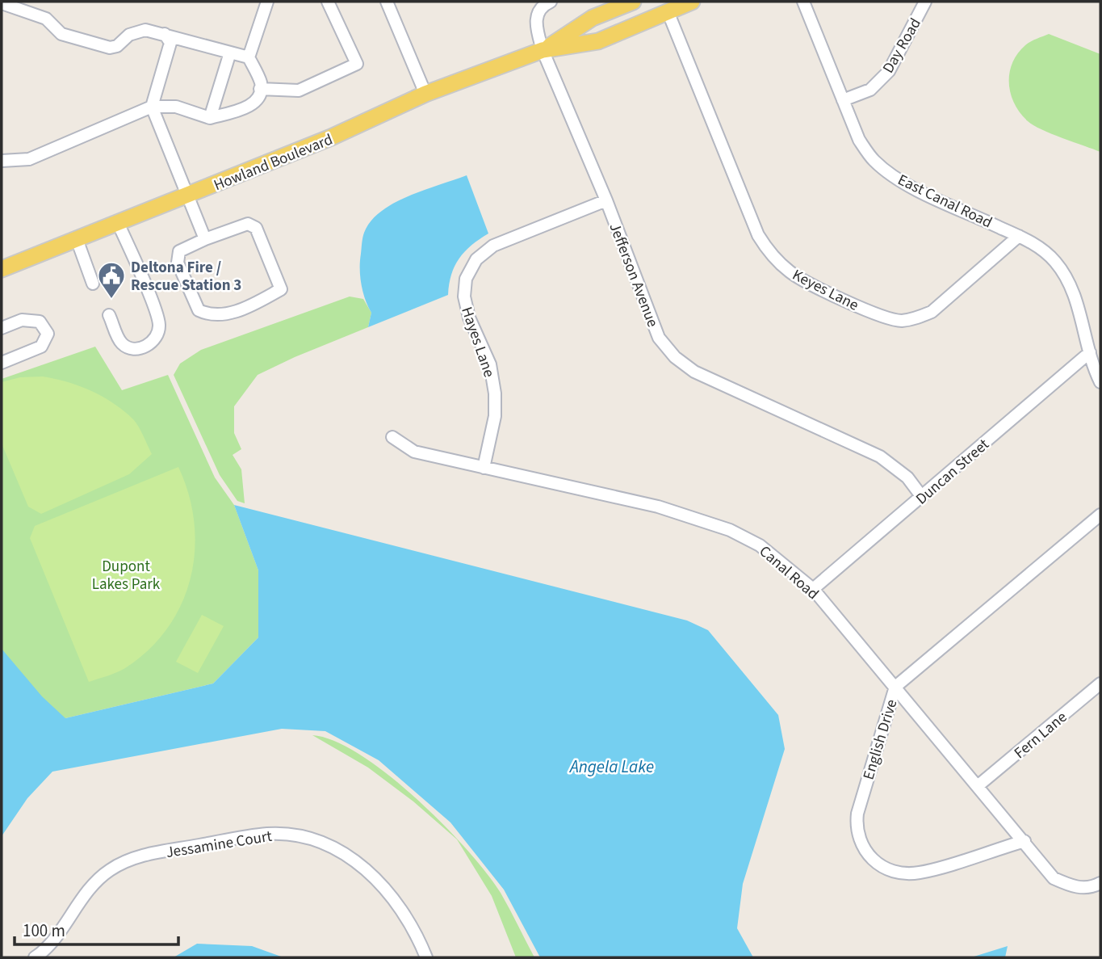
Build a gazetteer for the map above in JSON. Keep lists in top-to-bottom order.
{
  "streets": {
    "main road": ["Howland Boulevard"],
    "street": [
      "Day Road",
      "East Canal Road",
      "Jefferson Avenue",
      "Keyes Lane",
      "Hayes Lane",
      "Duncan Street",
      "Canal Road",
      "Fern Lane",
      "English Drive",
      "Jessamine Court"
    ]
  },
  "crossings": [
    ["Day Road", "East Canal Road"],
    ["Howland Boulevard", "Jefferson Avenue"],
    ["Howland Boulevard", "Keyes Lane"],
    ["East Canal Road", "Keyes Lane"],
    ["East Canal Road", "Duncan Street"],
    ["Jefferson Avenue", "Hayes Lane"],
    ["Jefferson Avenue", "Duncan Street"],
    ["Hayes Lane", "Canal Road"],
    ["Duncan Street", "Canal Road"],
    ["Canal Road", "Fern Lane"],
    ["Canal Road", "English Drive"]
  ],
  "water": ["Angela Lake"],
  "parks": ["Dupont Lakes Park"],
  "places": {
    "public building": ["Deltona Fire / Rescue Station 3"]
  },
  "scale_bar": "100 m"
}
